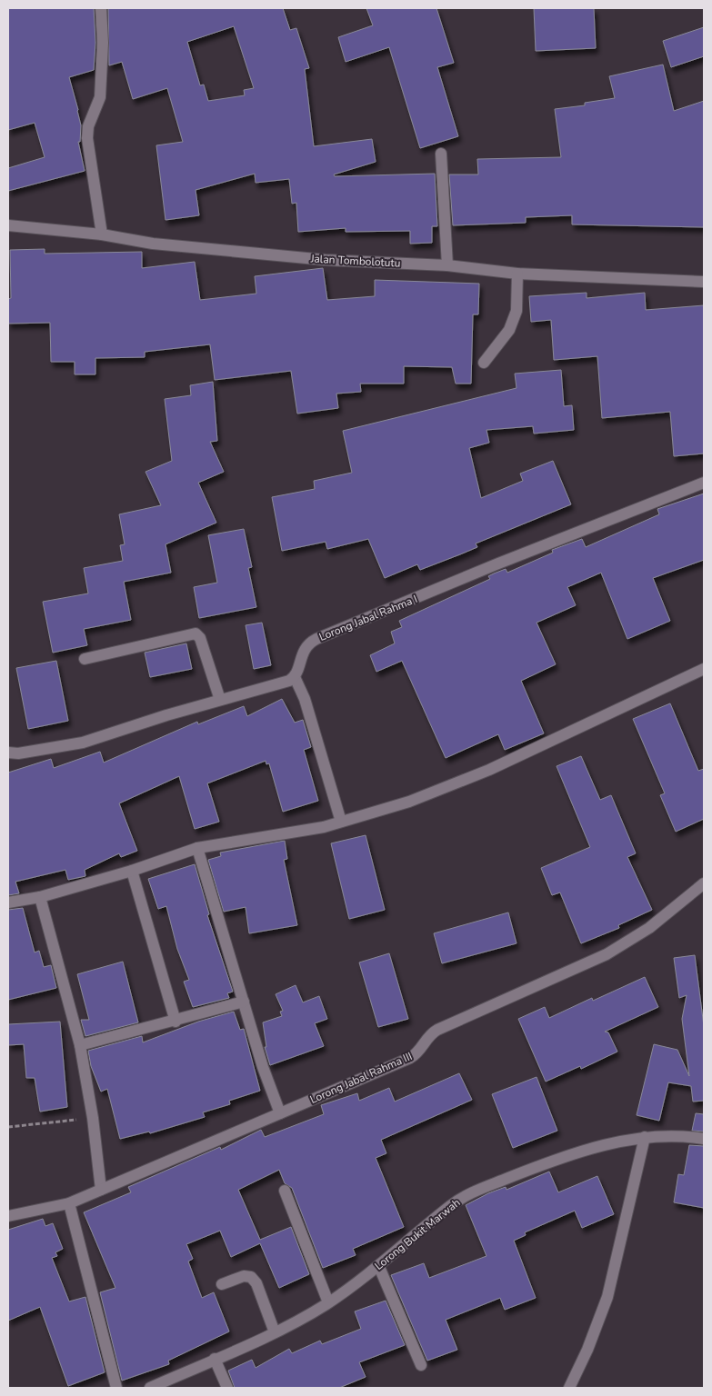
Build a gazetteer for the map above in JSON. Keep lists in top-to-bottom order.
{
  "streets": {
    "street": [
      "Jalan Tombolotutu",
      "Lorong Jabal Rahma I",
      "Lorong Jabal Rahma III",
      "Lorong Bukit Marwah"
    ]
  }
}
